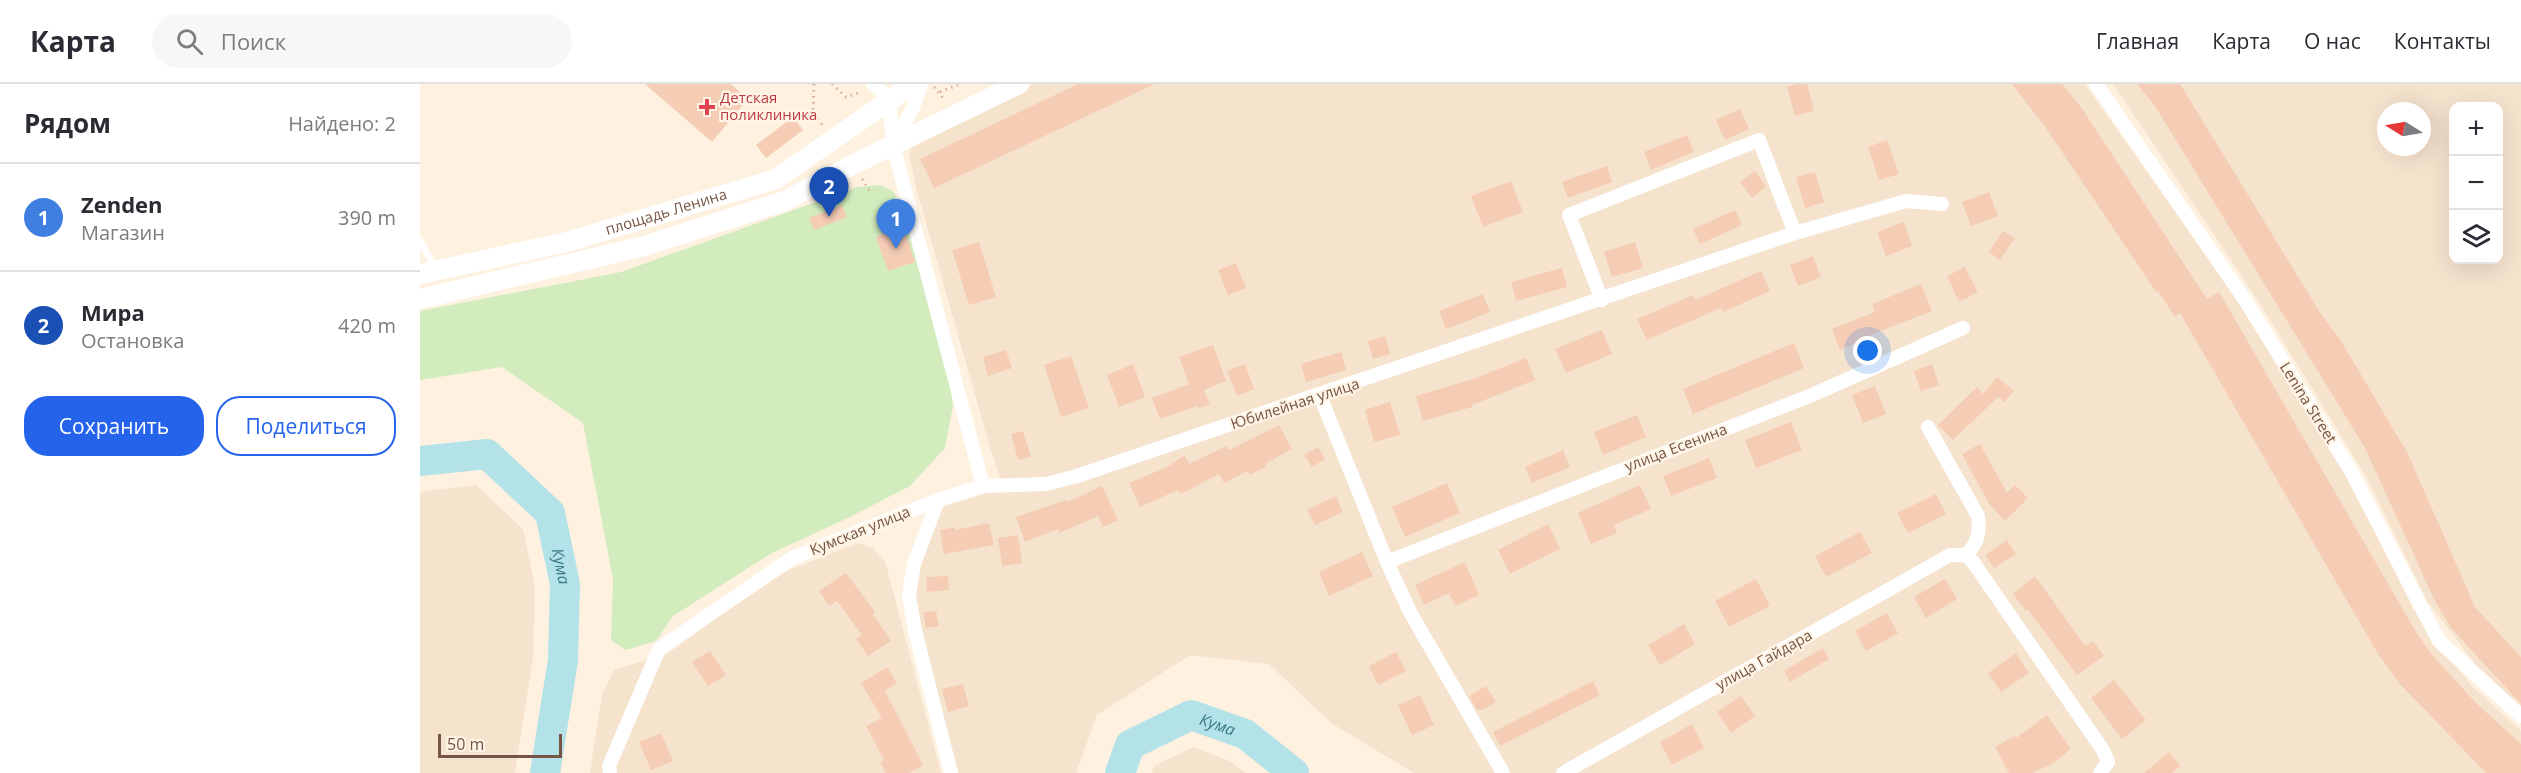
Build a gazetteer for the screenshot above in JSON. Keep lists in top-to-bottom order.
{
  "streets": {
    "street": [
      "площадь Ленина",
      "Lenina Street",
      "Юбилейная улица",
      "улица Есенина",
      "Кумская улица",
      "улица Гайдара"
    ]
  },
  "crossings": [
    ["Юбилейная улица", "Кумская улица"]
  ],
  "water": ["Кума"],
  "places": {
    "health": ["Детская поликлиника"]
  },
  "scale_bar": "50 m",
  "north": "left",
  "page": {
    "header": "Карта",
    "search": "Поиск",
    "nav": [
      "Главная",
      "Карта",
      "О нас",
      "Контакты"
    ],
    "heading": ["Рядом", "Найдено: 2"],
    "map_buttons": ["+", "−"],
    "list": [
      {
        "mark": "1",
        "name": "Zenden",
        "note": "Магазин",
        "value": "390 m"
      },
      {
        "mark": "2",
        "name": "Мира",
        "note": "Остановка",
        "value": "420 m"
      }
    ],
    "pins": ["2", "1"],
    "buttons": ["Сохранить", "Поделиться"],
    "scale": "50 m"
  }
}
